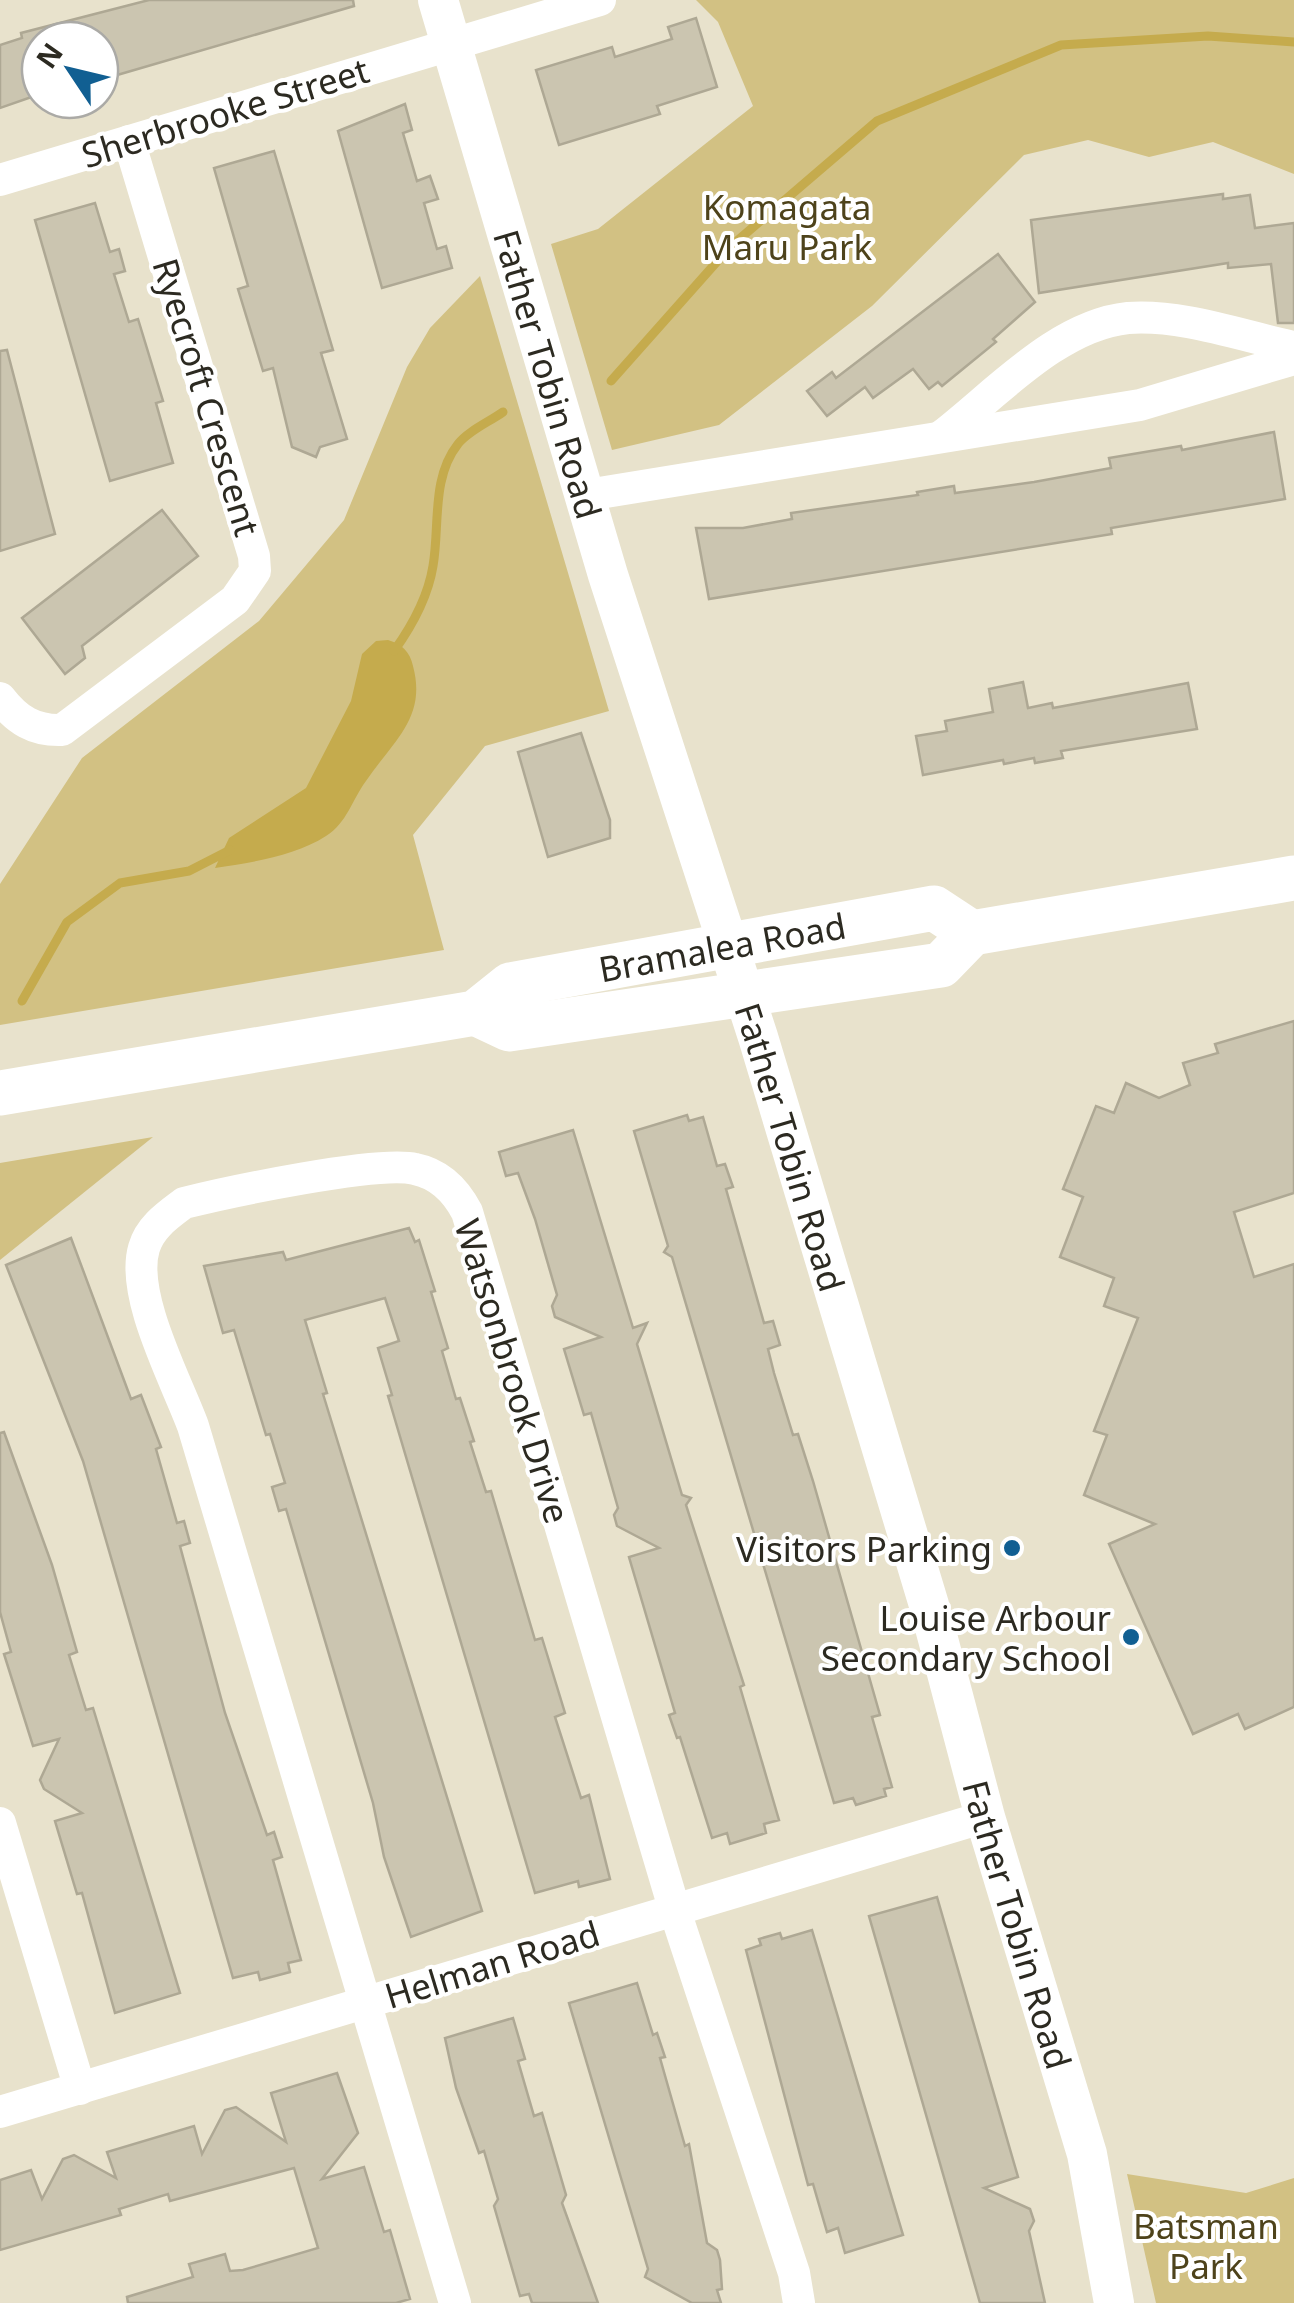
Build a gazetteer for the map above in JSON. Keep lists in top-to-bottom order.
{
  "streets": {
    "main road": ["Bramalea Road"],
    "street": [
      "Sherbrooke Street",
      "Father Tobin Road",
      "Ryecroft Crescent",
      "Watsonbrook Drive",
      "Helman Road"
    ]
  },
  "crossings": [
    ["Sherbrooke Street", "Father Tobin Road"],
    ["Sherbrooke Street", "Ryecroft Crescent"],
    ["Father Tobin Road", "Bramalea Road"],
    ["Father Tobin Road", "Helman Road"],
    ["Watsonbrook Drive", "Helman Road"]
  ],
  "parks": ["Komagata Maru Park", "Batsman Park"],
  "places": ["Visitors Parking", "Louise Arbour Secondary School"],
  "north": "top left"
}
